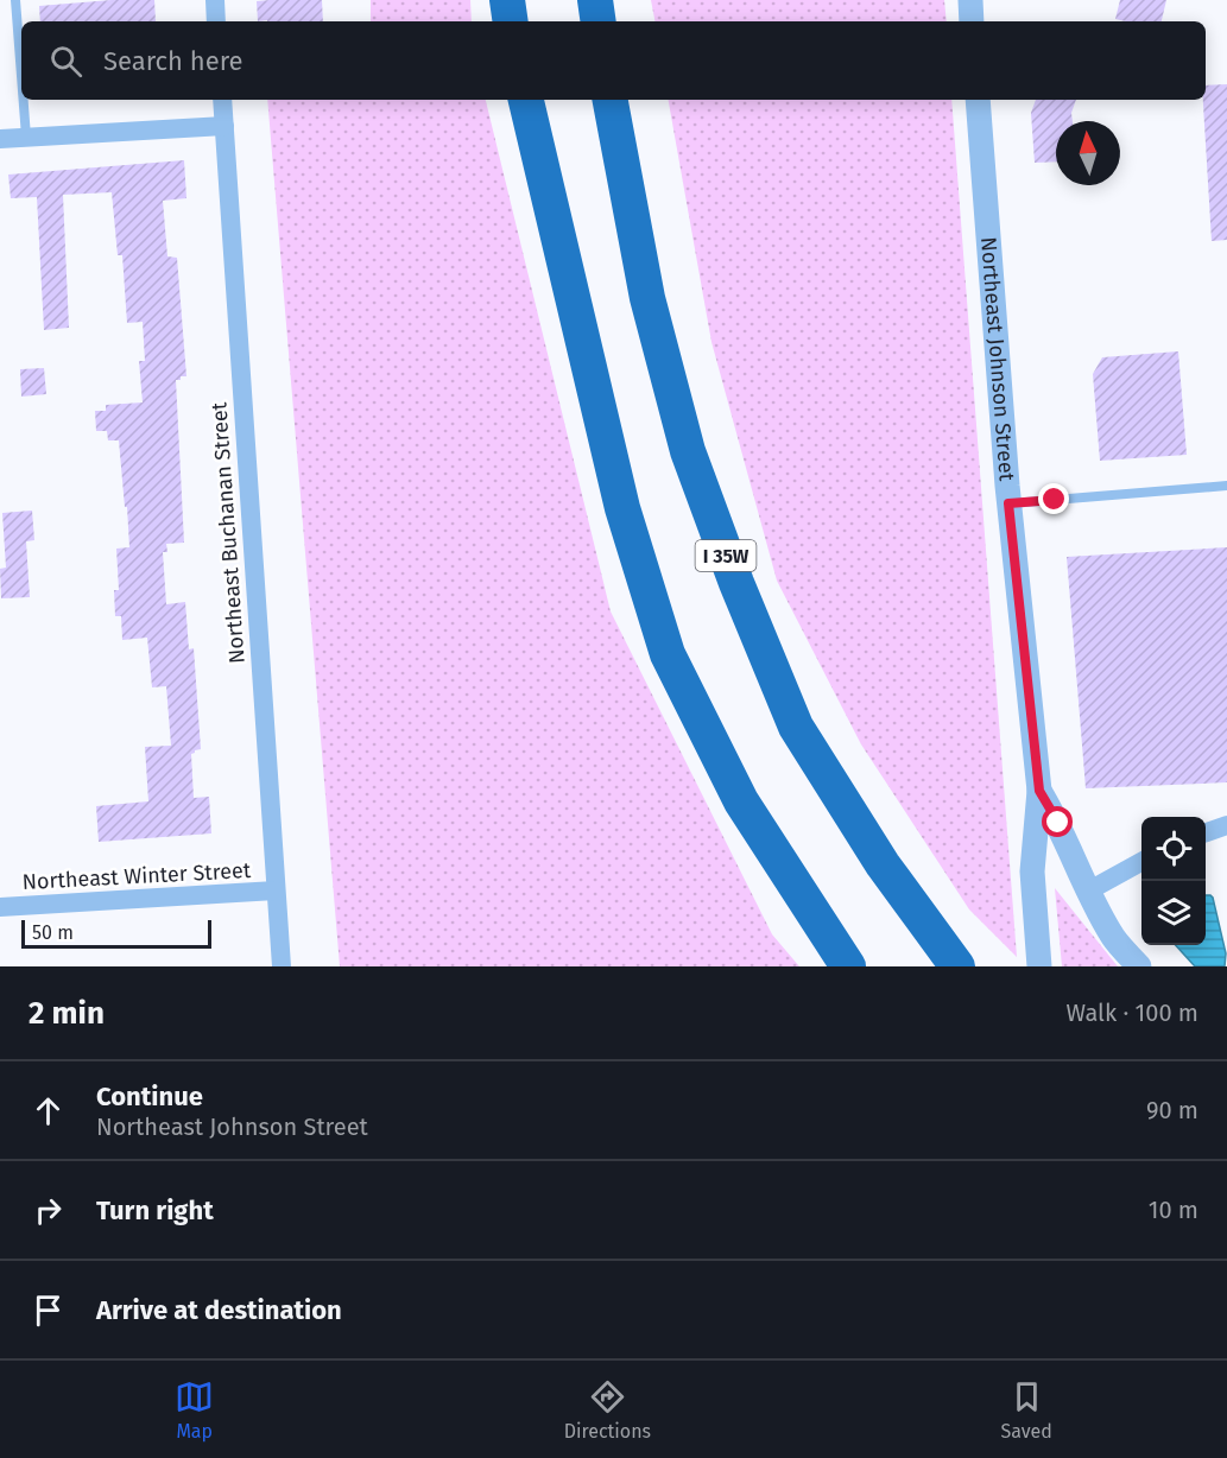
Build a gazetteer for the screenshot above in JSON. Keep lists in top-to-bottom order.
{
  "streets": {
    "highway": ["I 35W"],
    "street": ["Northeast Johnson Street", "Northeast Buchanan Street", "Northeast Winter Street"]
  },
  "crossings": [
    ["Northeast Buchanan Street", "Northeast Winter Street"]
  ],
  "scale_bar": "50 m",
  "north": "top",
  "page": {
    "search": "Search here",
    "scale": "50 m",
    "heading": ["2 min", "Walk · 100 m"],
    "list": [
      ["Continue", "Northeast Johnson Street", "90 m"],
      ["Turn right", "10 m"],
      "Arrive at destination"
    ],
    "nav": ["Map", "Directions", "Saved"]
  }
}
